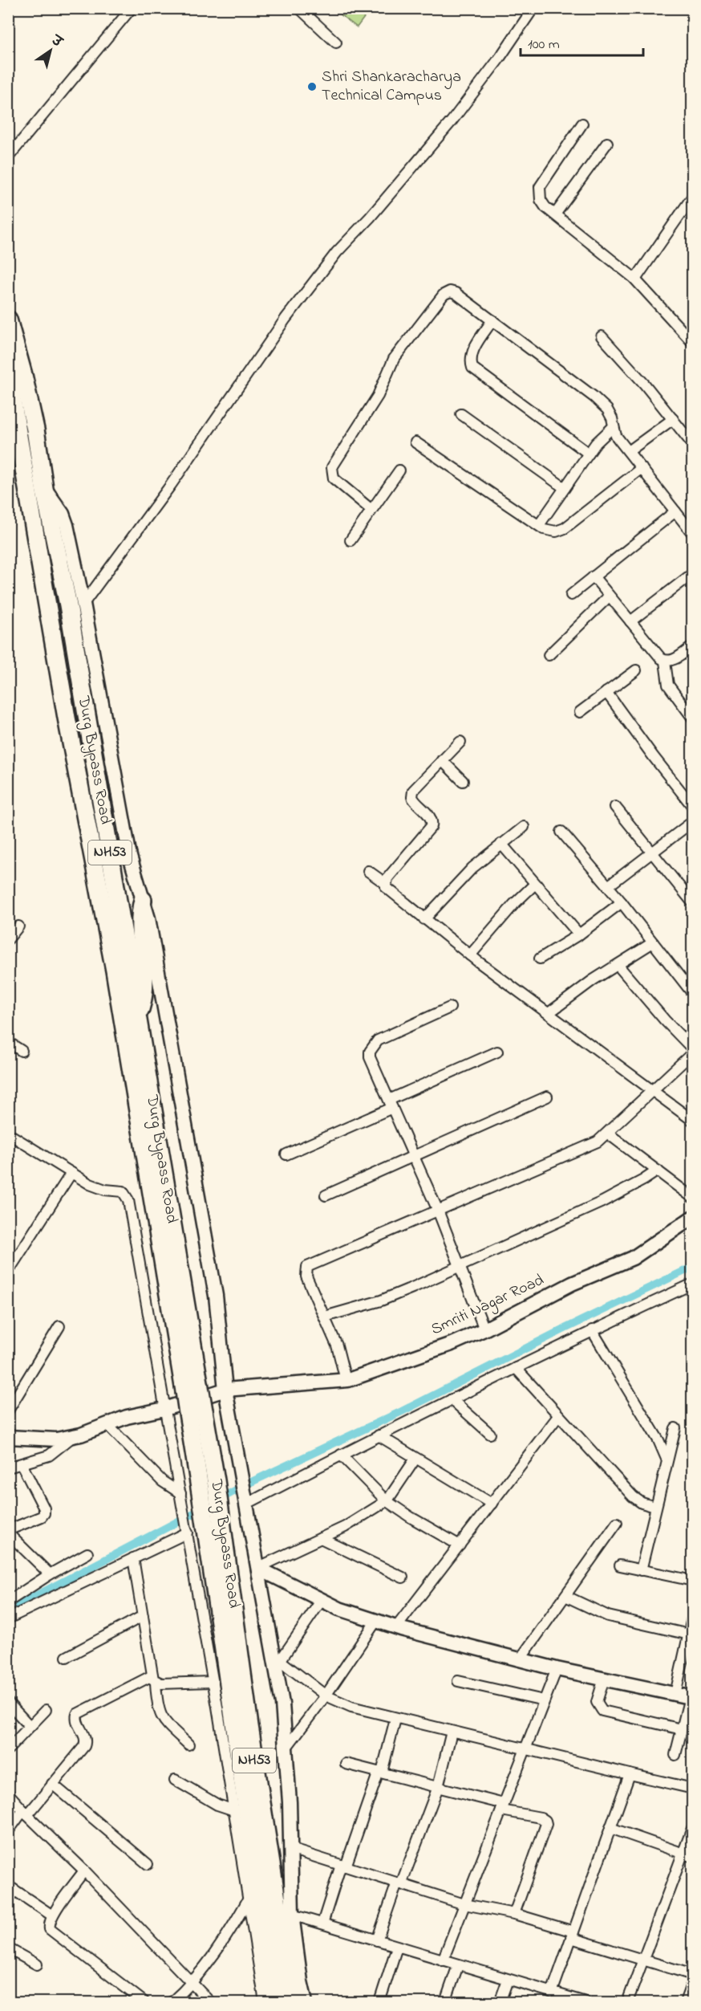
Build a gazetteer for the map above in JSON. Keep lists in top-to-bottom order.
{
  "streets": {
    "highway": ["Durg Bypass Road", "NH53"],
    "street": ["Smriti Nagar Road"]
  },
  "places": ["Shri Shankaracharya Technical Campus"],
  "scale_bar": "100 m",
  "north": "top right"
}
